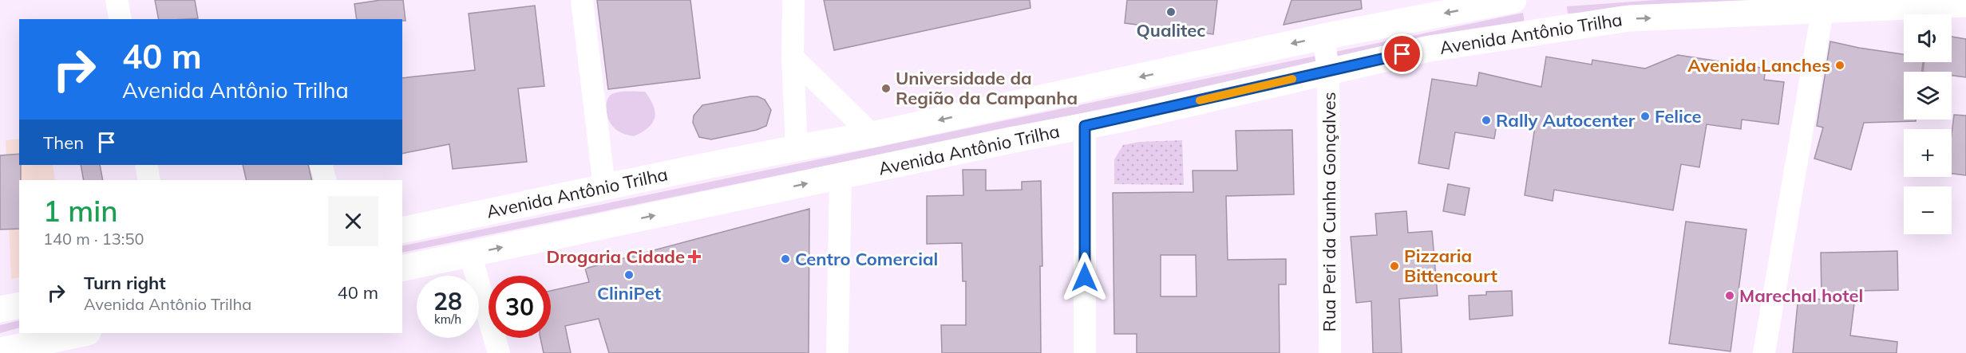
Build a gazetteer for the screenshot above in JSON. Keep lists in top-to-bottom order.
{
  "streets": {
    "main road": ["Avenida Antônio Trilha"],
    "street": ["Rua Peri da Cunha Gonçalves"]
  },
  "crossings": [
    ["Avenida Antônio Trilha", "Rua Peri da Cunha Gonçalves"]
  ],
  "places": {
    "other": [
      "Qualitec",
      "Avenida Lanches",
      "Universidade da Região da Campanha",
      "Felice",
      "Rally Autocenter",
      "Centro Comercial",
      "Pizzaria Bittencourt",
      "CliniPet",
      "Marechal hotel"
    ],
    "health": ["Drogaria Cidade"]
  },
  "page": {
    "map_buttons": ["+", "−"],
    "turn": ["40 m", "Avenida Antônio Trilha"],
    "then": "Then",
    "heading": ["1 min", "140 m · 13:50"],
    "list": [
      {
        "name": "Turn right",
        "note": "Avenida Antônio Trilha",
        "value": "40 m"
      }
    ],
    "speed": "28 km/h",
    "limit": "30"
  }
}
